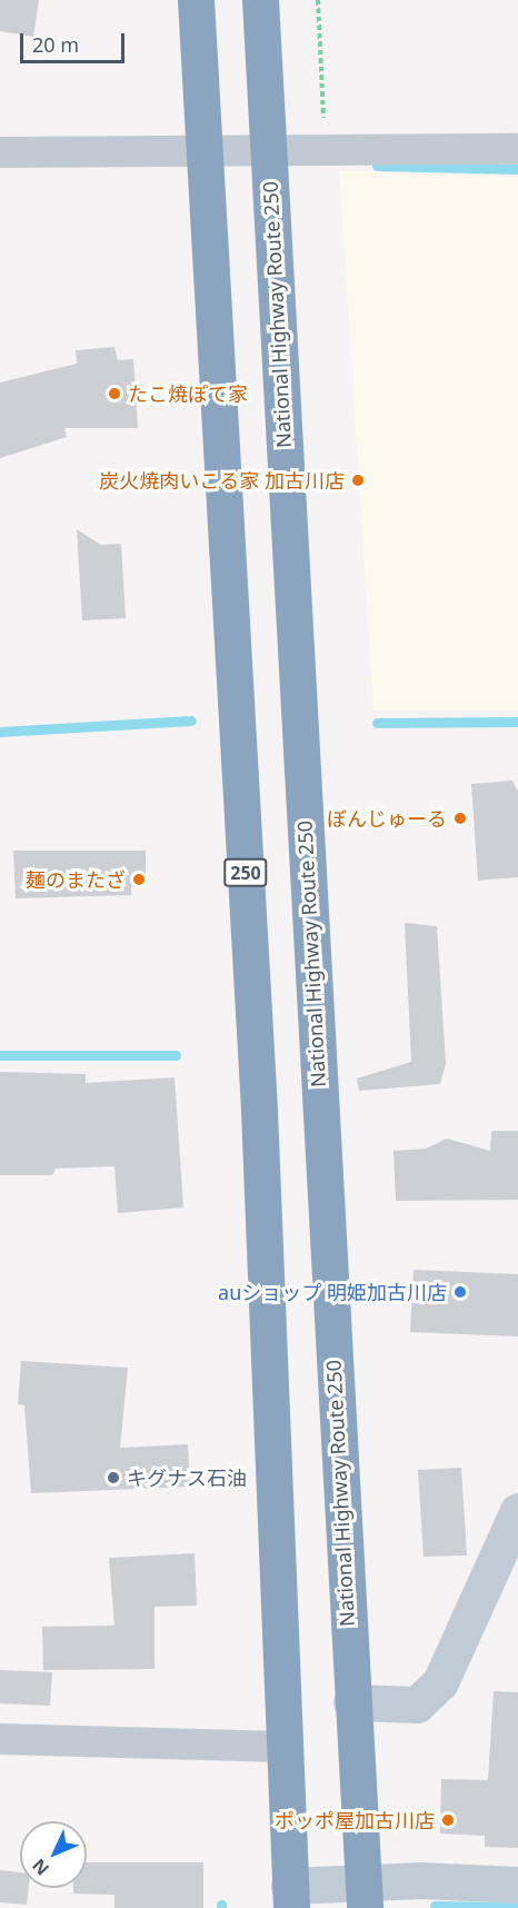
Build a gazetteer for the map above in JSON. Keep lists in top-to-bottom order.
{
  "streets": {
    "highway": ["National Highway Route 250", "250"]
  },
  "places": [
    "たこ焼ぽて家",
    "炭火焼肉いこる家 加古川店",
    "ぼんじゅーる",
    "麺のまたざ",
    "auショップ 明姫加古川店",
    "キグナス石油",
    "ポッポ屋加古川店"
  ],
  "scale_bar": "20 m",
  "north": "bottom left"
}
